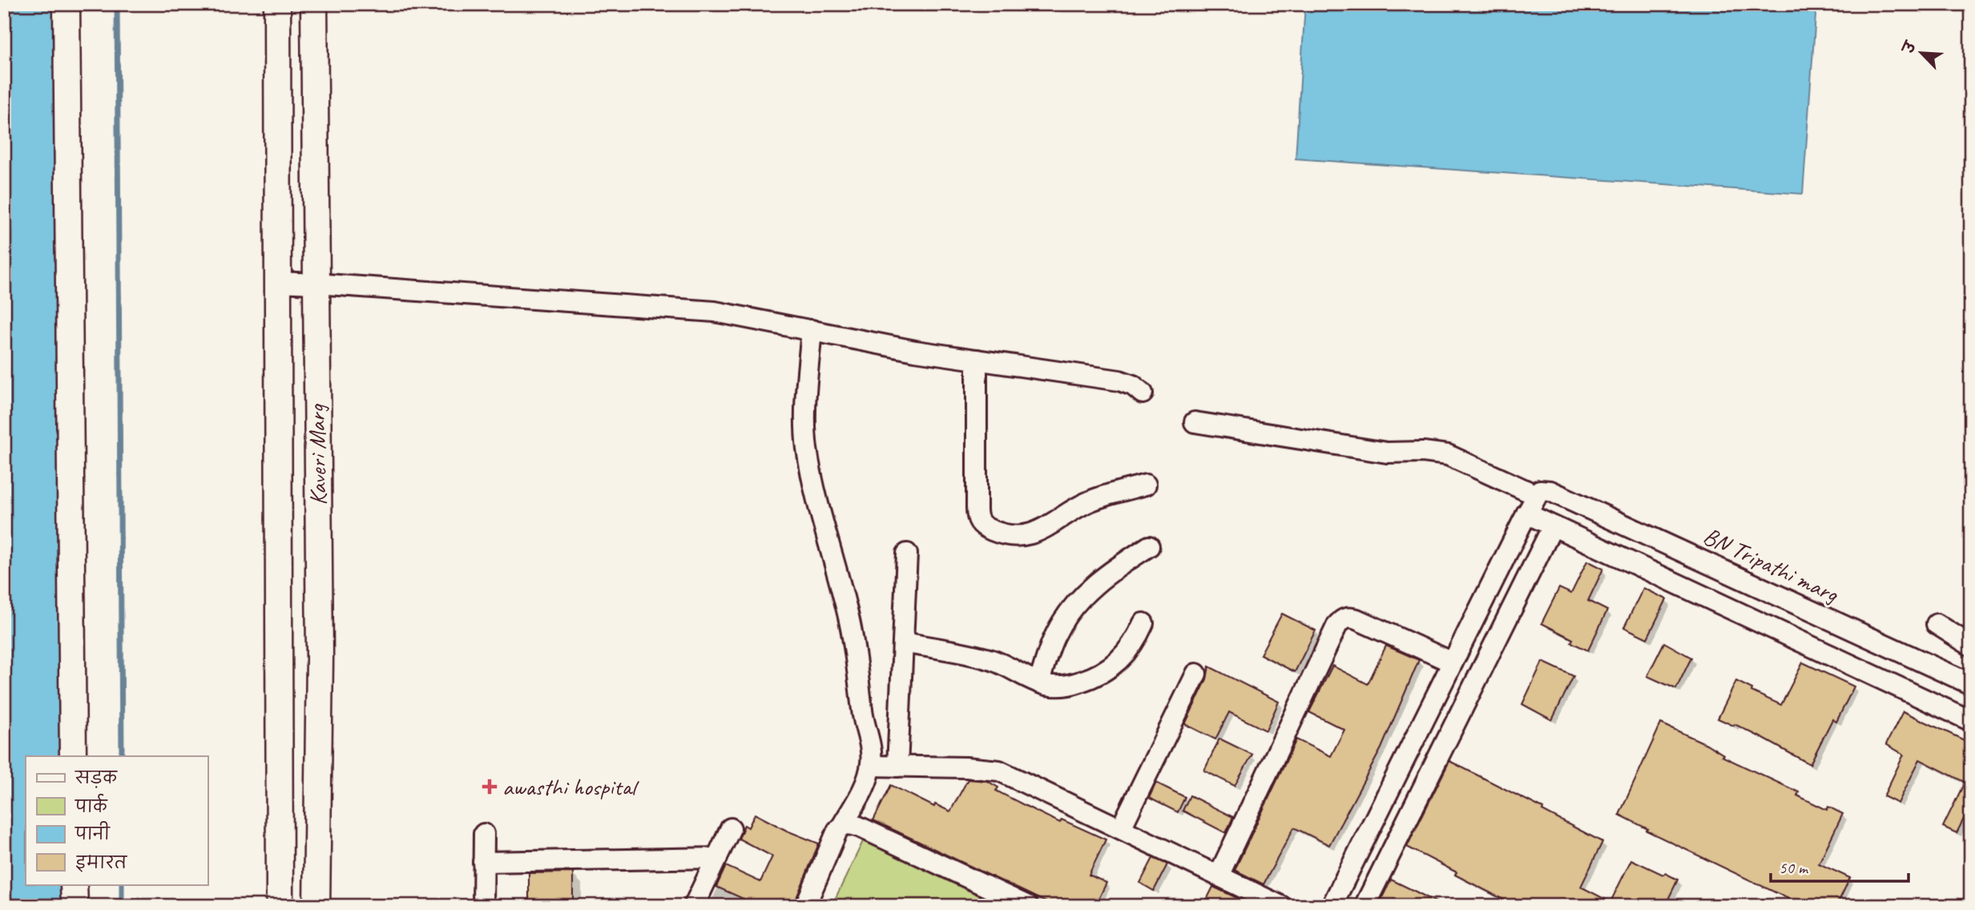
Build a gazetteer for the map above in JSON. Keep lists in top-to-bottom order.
{
  "streets": {
    "street": ["Kaveri Marg", "BN Tripathi marg"]
  },
  "places": {
    "health": ["awasthi hospital"]
  },
  "legend": [
    "सड़क",
    "पार्क",
    "पानी",
    "इमारत"
  ],
  "scale_bar": "50 m",
  "north": "top left"
}
